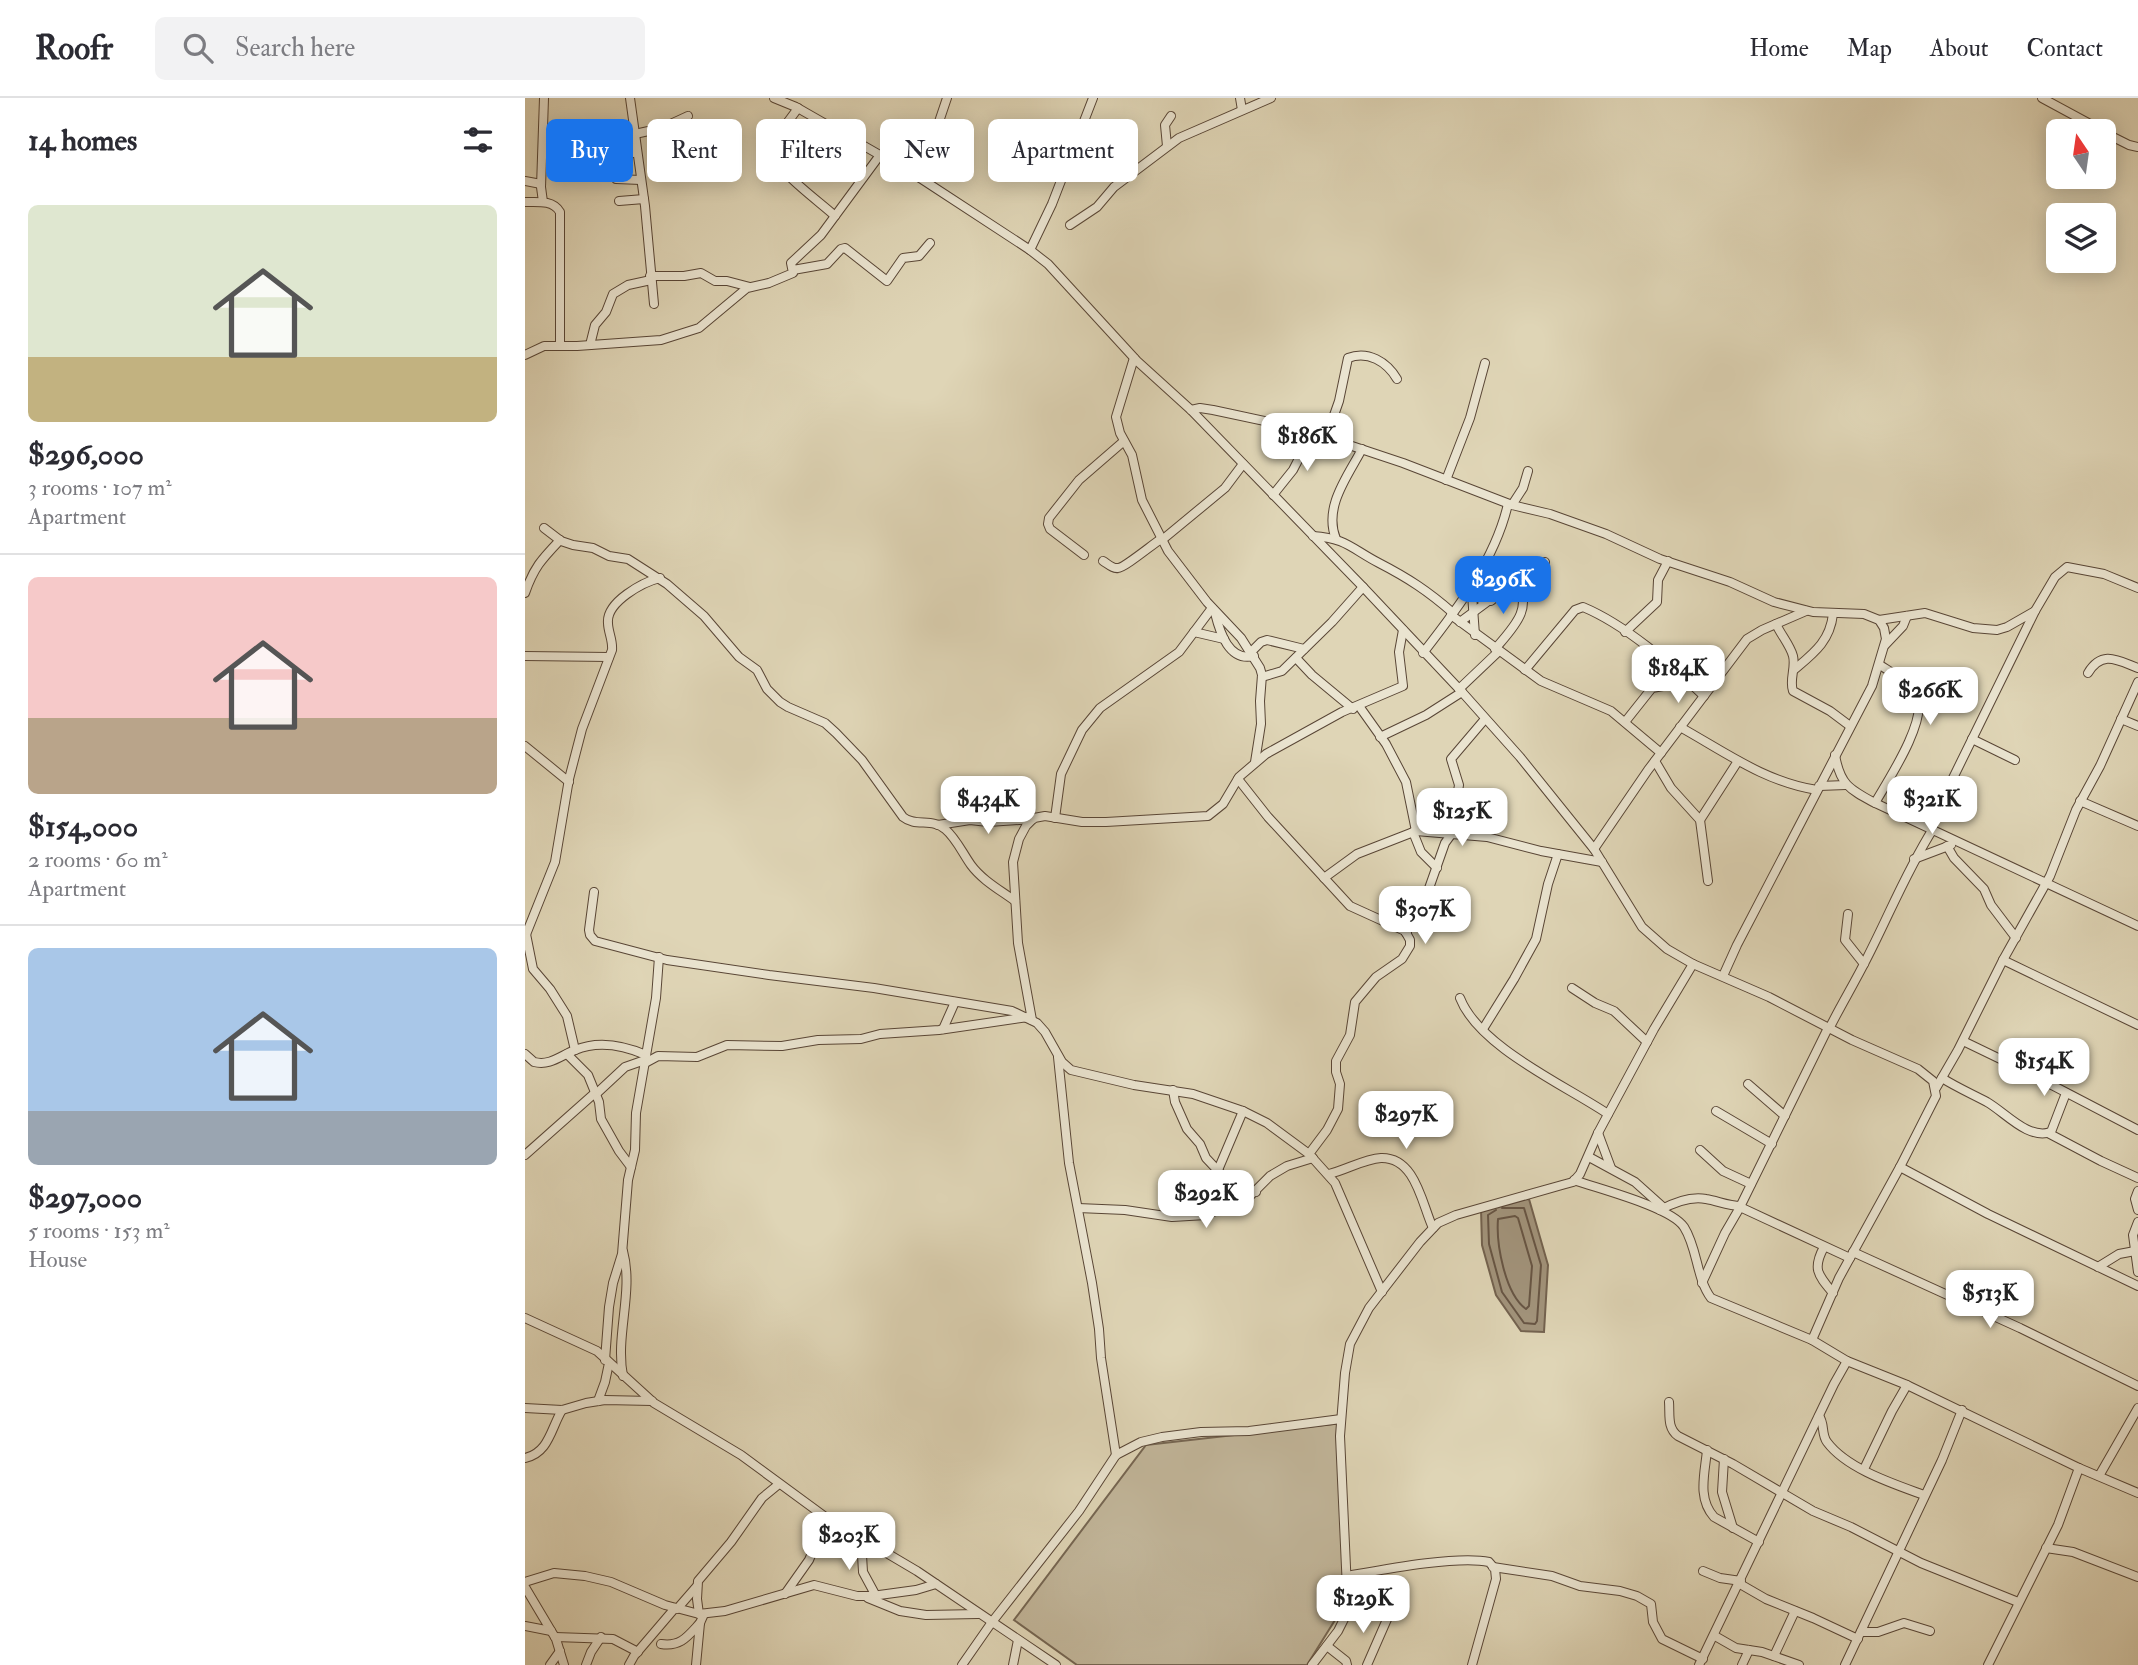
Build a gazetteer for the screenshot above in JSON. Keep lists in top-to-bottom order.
{
  "north": "top",
  "page": {
    "header": "Roofr",
    "search": "Search here",
    "nav": [
      "Home",
      "Map",
      "About",
      "Contact"
    ],
    "heading": "14 homes",
    "chip": [
      "Buy",
      "Rent",
      "Filters",
      "New",
      "Apartment"
    ],
    "list": [
      {
        "name": "$296,000",
        "note": "3 rooms · 107 m² · Apartment"
      },
      {
        "name": "$154,000",
        "note": "2 rooms · 60 m² · Apartment"
      },
      {
        "name": "$297,000",
        "note": "5 rooms · 153 m² · House"
      }
    ],
    "price": [
      "$186K",
      "$296K",
      "$184K",
      "$266K",
      "$434K",
      "$321K",
      "$125K",
      "$307K",
      "$154K",
      "$297K",
      "$292K",
      "$513K",
      "$203K",
      "$129K"
    ]
  }
}
